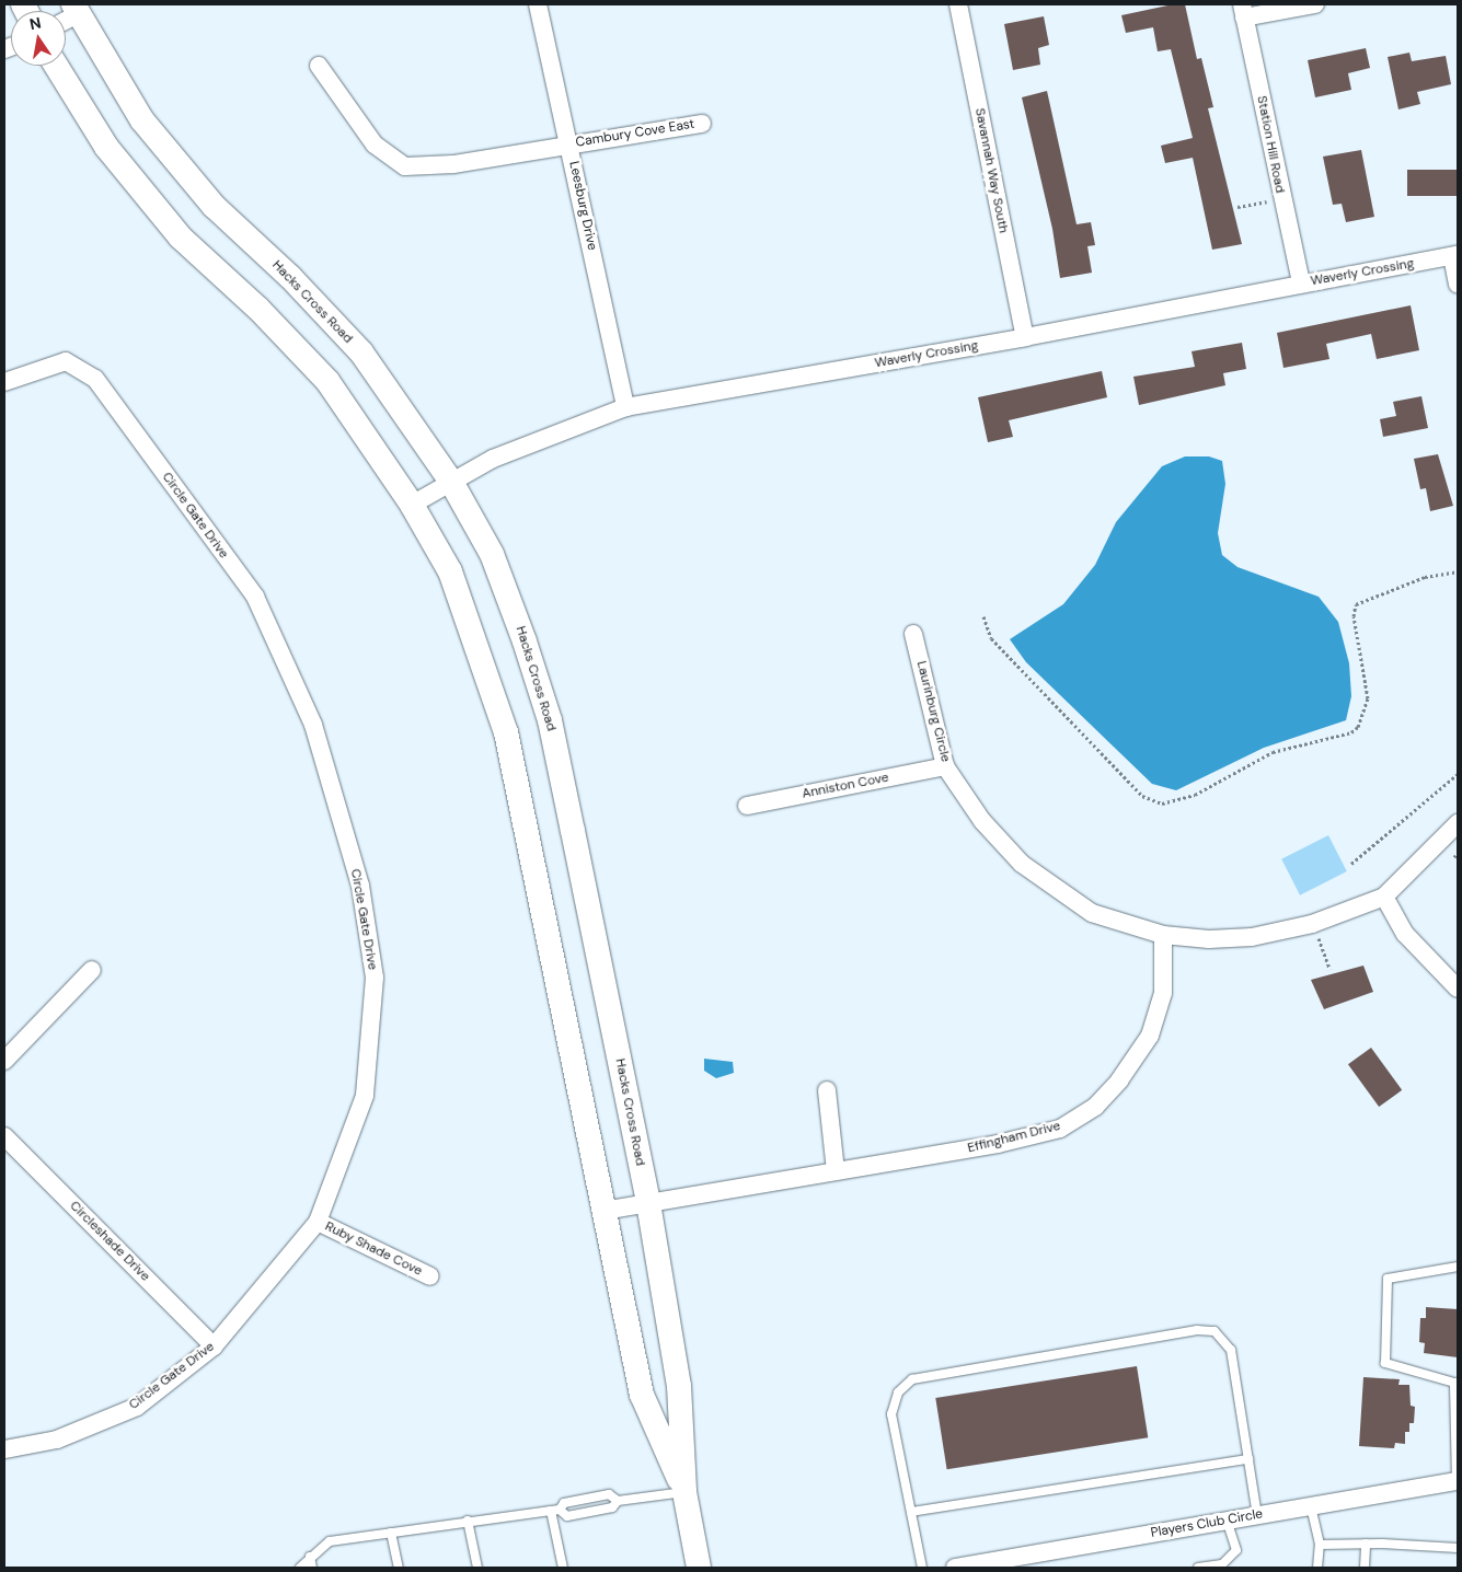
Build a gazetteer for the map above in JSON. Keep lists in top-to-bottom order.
{
  "streets": {
    "main road": ["Hacks Cross Road"],
    "street": [
      "Cambury Cove East",
      "Station Hill Road",
      "Savannah Way South",
      "Leesburg Drive",
      "Waverly Crossing",
      "Circle Gate Drive",
      "Laurinburg Circle",
      "Anniston Cove",
      "Effingham Drive",
      "Circleshade Drive",
      "Ruby Shade Cove",
      "Players Club Circle"
    ]
  },
  "crossings": [
    ["Cambury Cove East", "Leesburg Drive"],
    ["Station Hill Road", "Waverly Crossing"],
    ["Savannah Way South", "Waverly Crossing"],
    ["Leesburg Drive", "Waverly Crossing"],
    ["Waverly Crossing", "Hacks Cross Road"],
    ["Hacks Cross Road", "Effingham Drive"],
    ["Circle Gate Drive", "Circleshade Drive"],
    ["Circle Gate Drive", "Ruby Shade Cove"],
    ["Laurinburg Circle", "Anniston Cove"],
    ["Laurinburg Circle", "Effingham Drive"]
  ],
  "north": "top"
}
